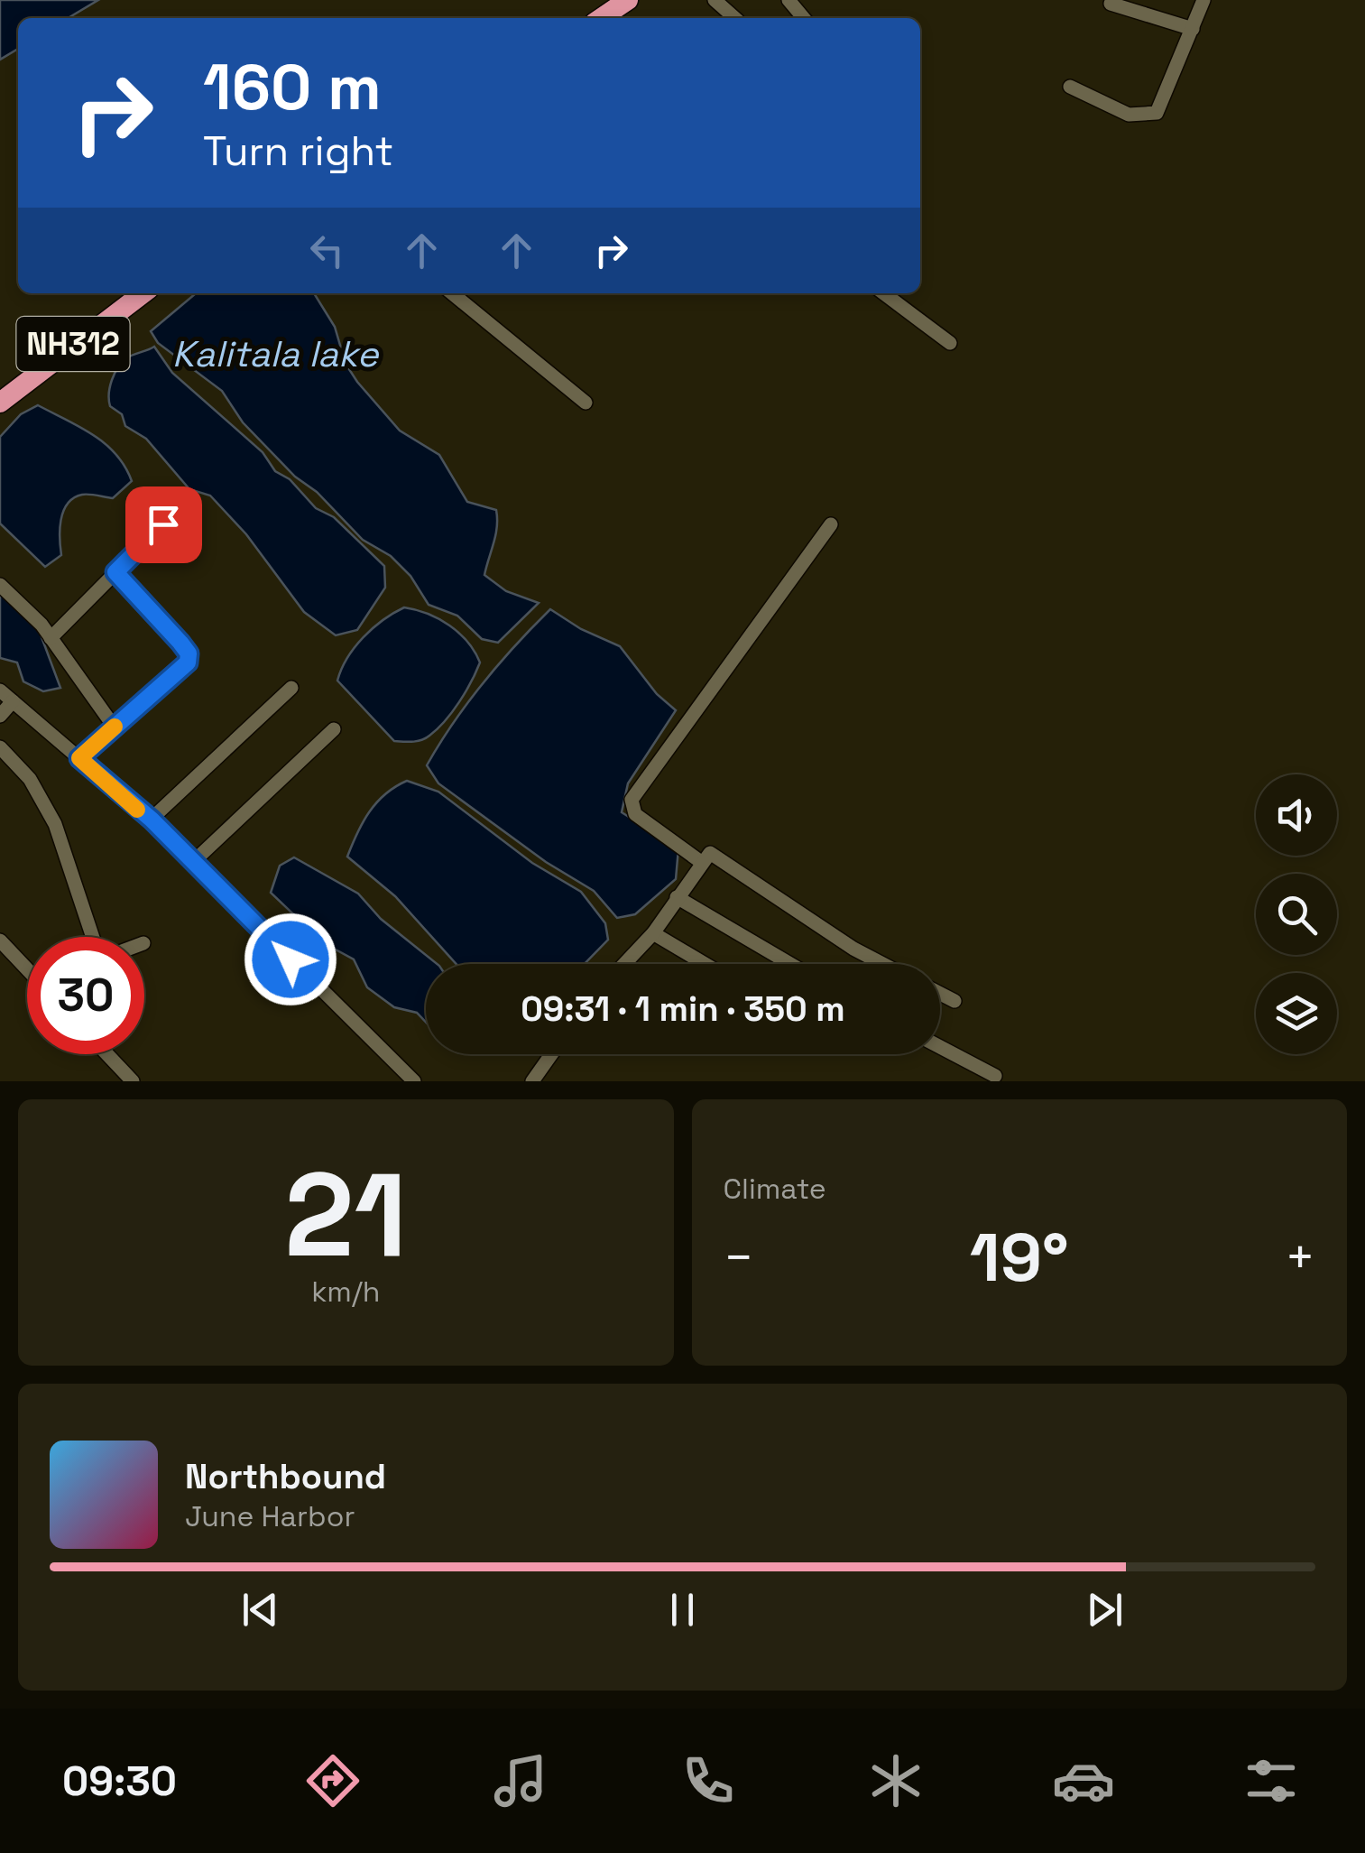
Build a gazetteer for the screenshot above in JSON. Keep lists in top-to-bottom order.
{
  "streets": {
    "highway": ["NH312"]
  },
  "water": ["Kalitala lake"],
  "page": {
    "turn": ["160 m", "Turn right"],
    "limit": "30",
    "trip": "09:31 · 1 min · 350 m",
    "tile": [
      ["21", "km/h"],
      "Climate"
    ],
    "heat": ["−", "19°", "+"],
    "song": ["Northbound", "June Harbor"],
    "tabs": "09:30"
  }
}
